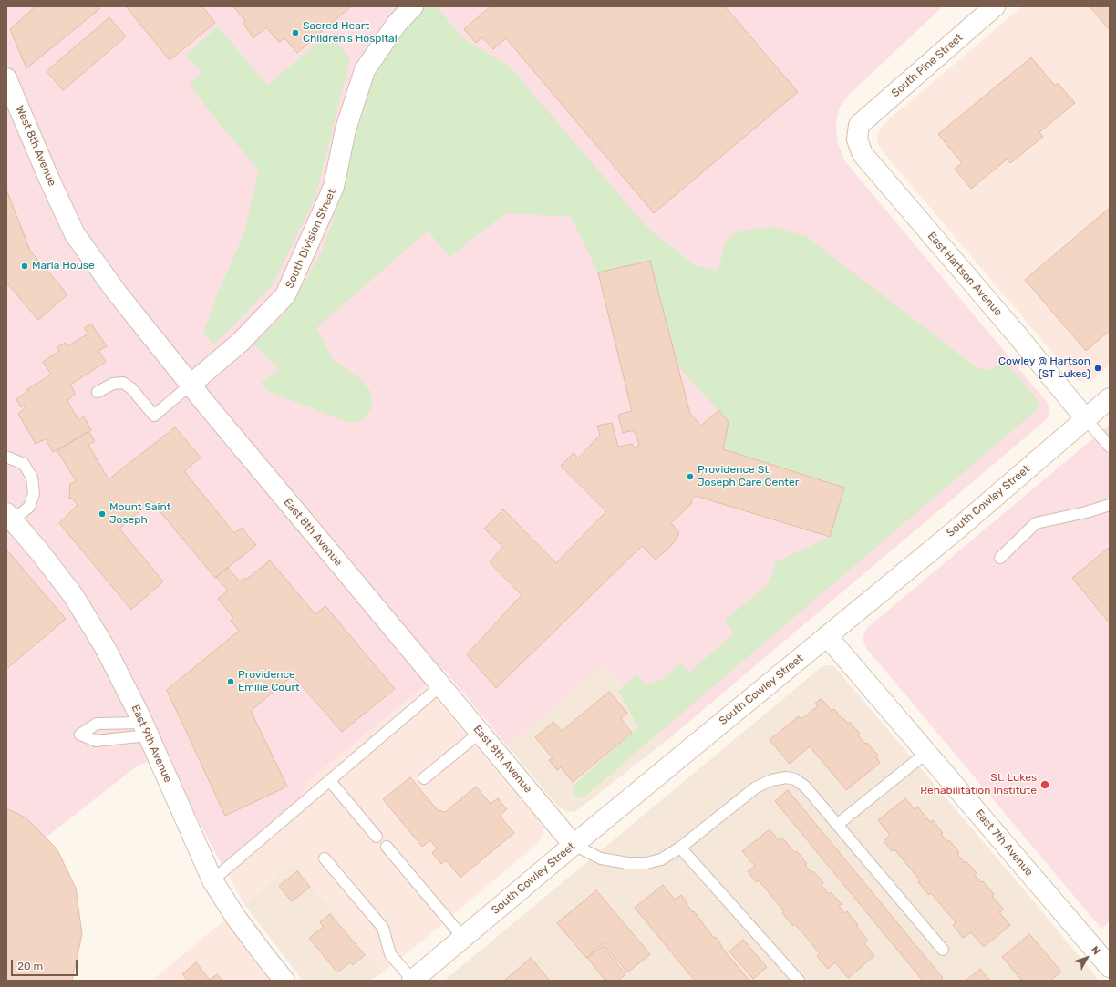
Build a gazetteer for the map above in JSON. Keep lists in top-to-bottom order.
{
  "streets": {
    "street": [
      "South Pine Street",
      "West 8th Avenue",
      "South Division Street",
      "East Hartson Avenue",
      "South Cowley Street",
      "East 8th Avenue",
      "East 9th Avenue",
      "East 7th Avenue"
    ]
  },
  "crossings": [
    ["South Pine Street", "East Hartson Avenue"],
    ["West 8th Avenue", "East 8th Avenue"],
    ["South Division Street", "East 8th Avenue"],
    ["East Hartson Avenue", "South Cowley Street"],
    ["South Cowley Street", "East 8th Avenue"],
    ["South Cowley Street", "East 7th Avenue"]
  ],
  "places": [
    "Sacred Heart Children's Hospital",
    "Marla House",
    "Cowley @ Hartson (ST Lukes)",
    "Providence St. Joseph Care Center",
    "Mount Saint Joseph",
    "Providence Emilie Court",
    "St. Lukes Rehabilitation Institute"
  ],
  "scale_bar": "20 m",
  "north": "top right"
}
